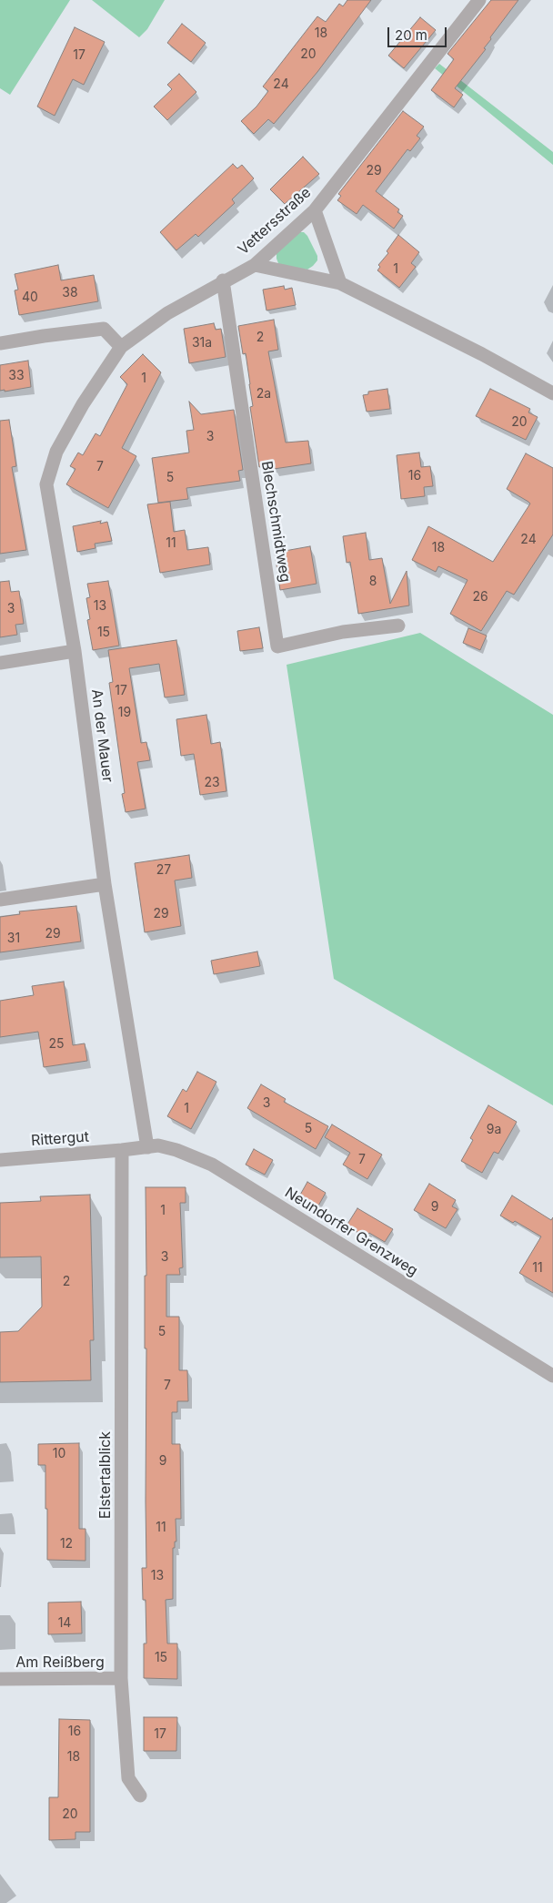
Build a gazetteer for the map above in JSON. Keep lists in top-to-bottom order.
{
  "streets": {
    "street": [
      "Vettersstraße",
      "Blechschmidtweg",
      "An der Mauer",
      "Rittergut",
      "Neundorfer Grenzweg",
      "Elstertalblick",
      "Am Reißberg"
    ]
  },
  "crossings": [
    ["Vettersstraße", "Blechschmidtweg"],
    ["Vettersstraße", "An der Mauer"],
    ["An der Mauer", "Neundorfer Grenzweg"],
    ["Rittergut", "Neundorfer Grenzweg"],
    ["Rittergut", "Elstertalblick"],
    ["Neundorfer Grenzweg", "Elstertalblick"],
    ["Elstertalblick", "Am Reißberg"]
  ],
  "house_numbers": [
    "18",
    "20",
    "17",
    "24",
    "29",
    "1",
    "38",
    "40",
    "2",
    "31a",
    "33",
    "1",
    "2a",
    "20",
    "3",
    "7",
    "16",
    "5",
    "24",
    "11",
    "18",
    "8",
    "26",
    "13",
    "3",
    "15",
    "17",
    "19",
    "23",
    "27",
    "29",
    "29",
    "31",
    "25",
    "3",
    "1",
    "5",
    "9a",
    "7",
    "9",
    "1",
    "3",
    "11",
    "2",
    "5",
    "7",
    "10",
    "9",
    "11",
    "12",
    "13",
    "14",
    "15",
    "16",
    "17",
    "18",
    "20"
  ],
  "scale_bar": "20 m"
}
